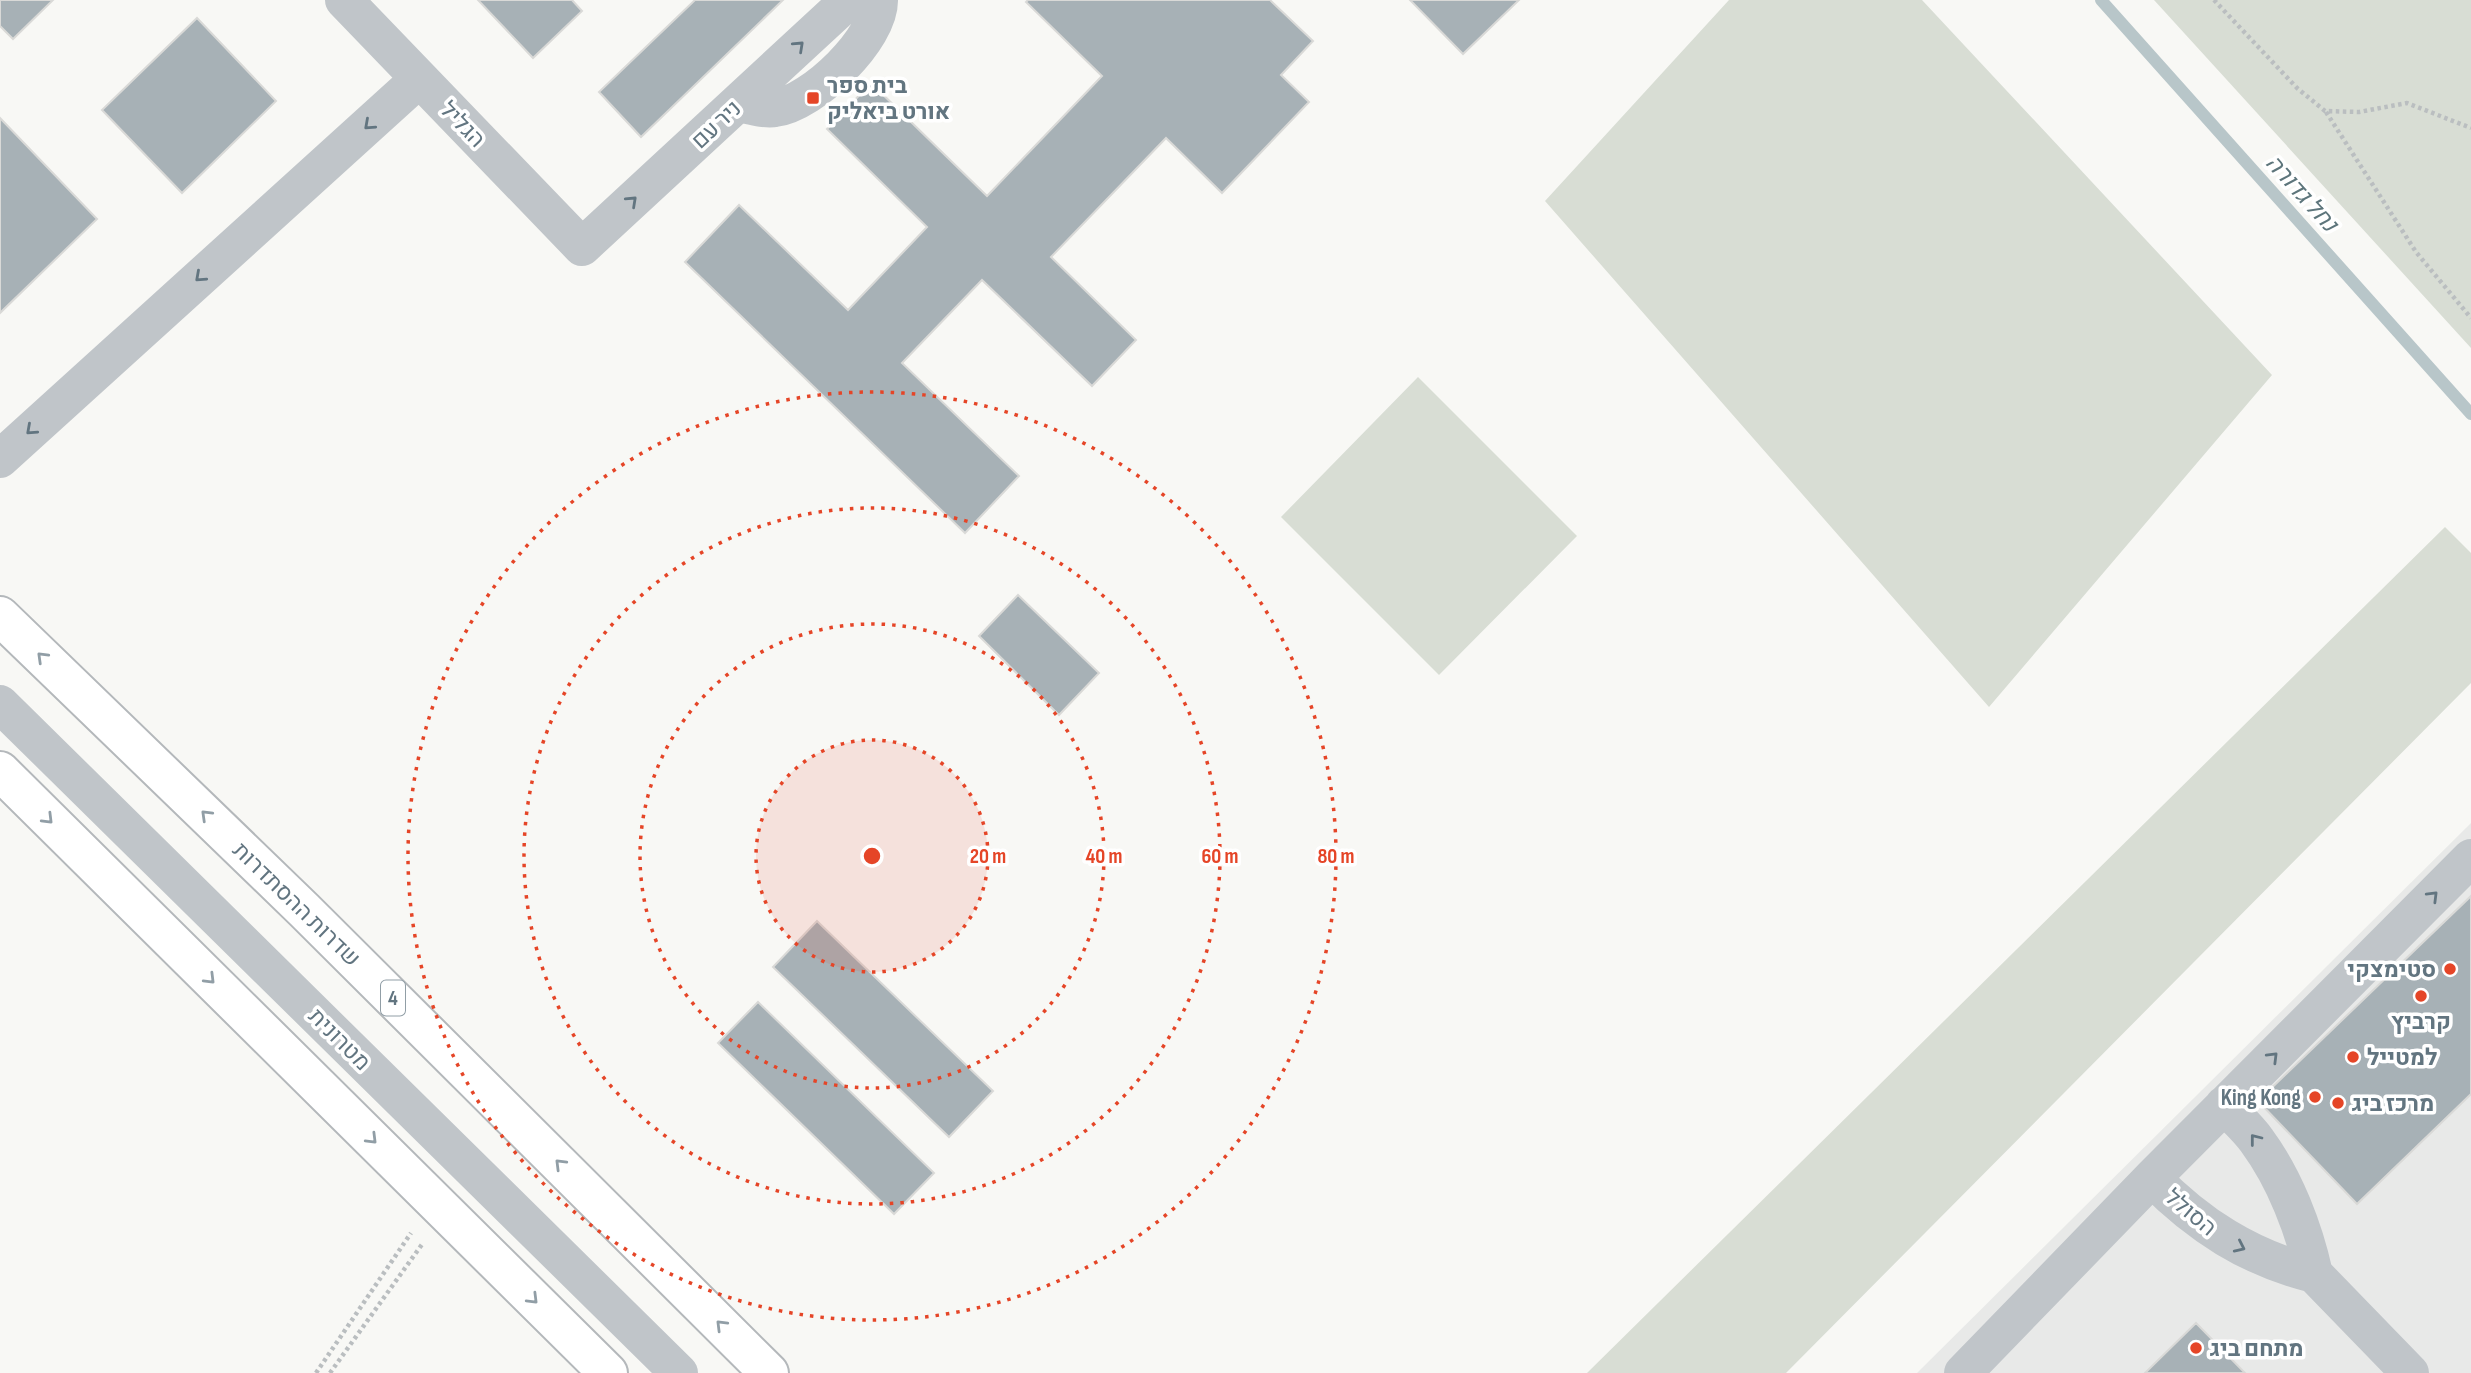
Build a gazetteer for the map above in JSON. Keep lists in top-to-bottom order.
{
  "streets": {
    "highway": ["שדרות ההסתדרות", "4"],
    "street": [
      "הגליל",
      "ניר עם",
      "מטרונית",
      "הסולל"
    ]
  },
  "crossings": [
    ["הגליל", "ניר עם"]
  ],
  "one_way": ["ניר עם"],
  "water": ["נחל גדורה"],
  "places": {
    "transit": ["בית ספר אורט ביאליק"],
    "other": [
      "סטימצקי",
      "קרביץ",
      "למטייל",
      "King Kong",
      "מרכז ביג",
      "מתחם ביג"
    ]
  },
  "rings": [
    "20 m",
    "40 m",
    "60 m",
    "80 m"
  ]
}
